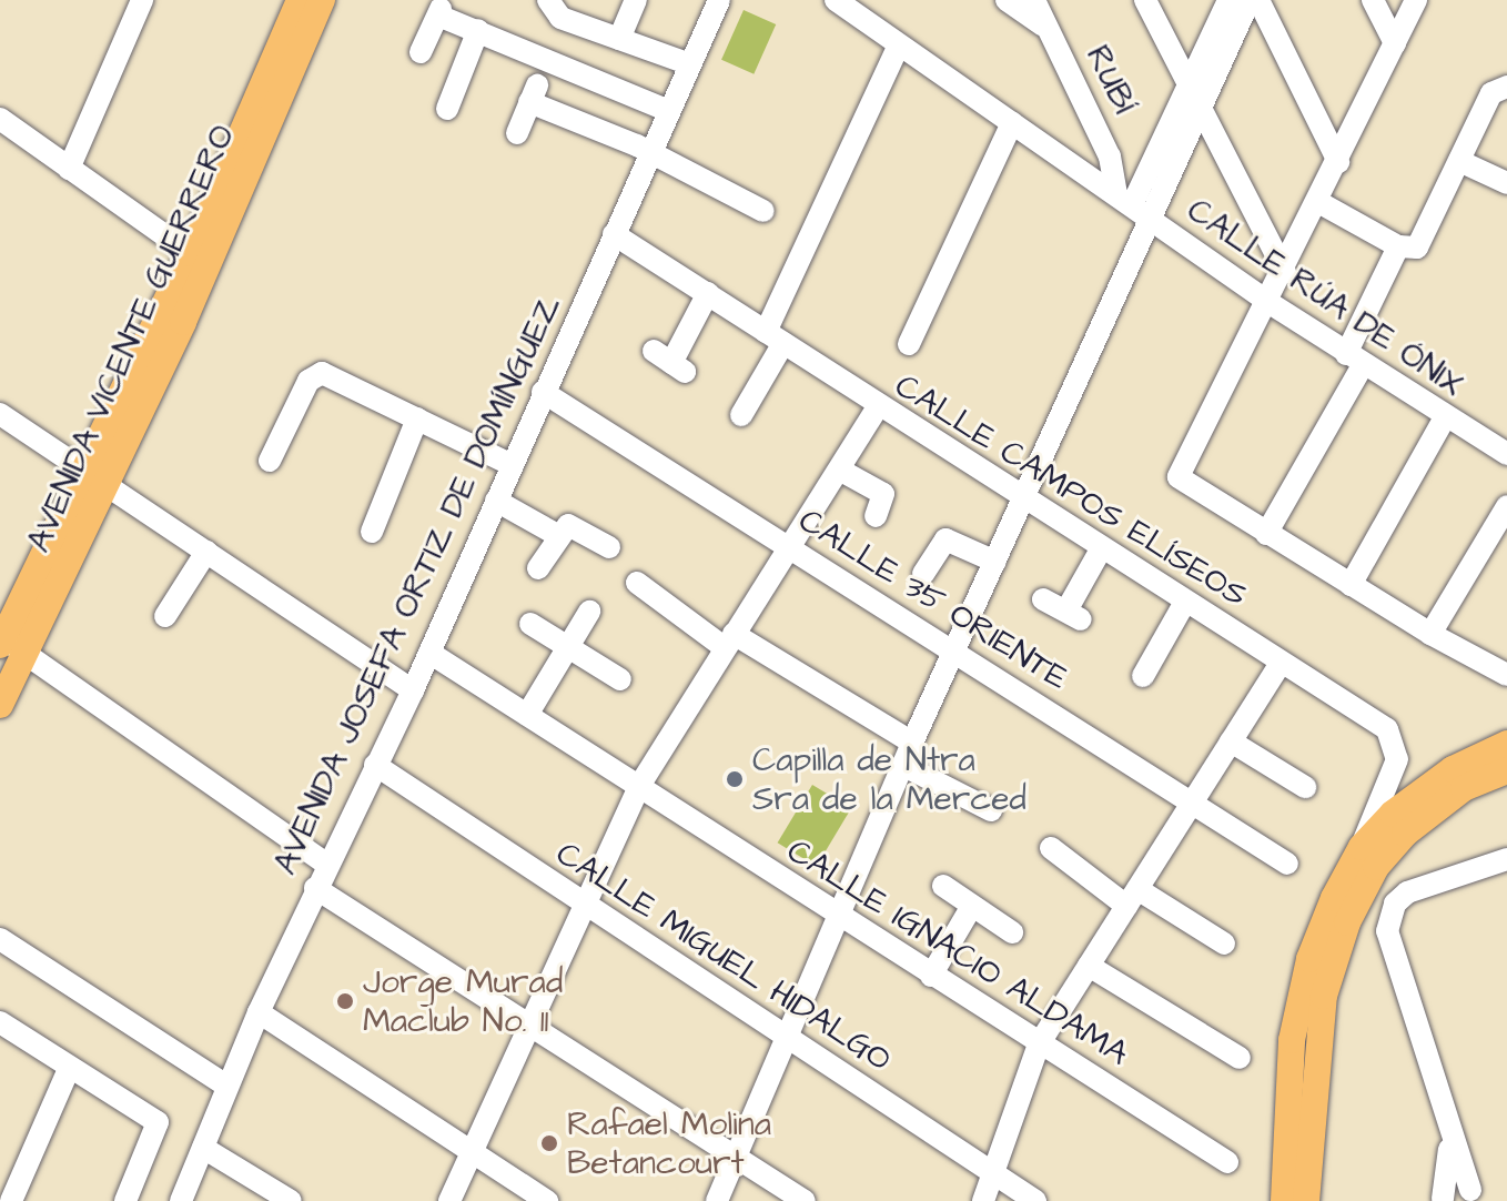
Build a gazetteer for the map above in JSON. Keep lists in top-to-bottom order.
{
  "streets": {
    "main road": ["AVENIDA VICENTE GUERRERO"],
    "street": [
      "RUBÍ",
      "CALLE RÚA DE ÓNIX",
      "CALLE CAMPOS ELÍSEOS",
      "AVENIDA JOSEFA ORTIZ DE DOMÍNGUEZ",
      "CALLE 35 ORIENTE",
      "CALLE IGNACIO ALDAMA",
      "CALLE MIGUEL HIDALGO"
    ]
  },
  "crossings": [
    ["RUBÍ", "CALLE RÚA DE ÓNIX"],
    ["CALLE CAMPOS ELÍSEOS", "AVENIDA JOSEFA ORTIZ DE DOMÍNGUEZ"],
    ["AVENIDA JOSEFA ORTIZ DE DOMÍNGUEZ", "CALLE 35 ORIENTE"],
    ["AVENIDA JOSEFA ORTIZ DE DOMÍNGUEZ", "CALLE IGNACIO ALDAMA"],
    ["AVENIDA JOSEFA ORTIZ DE DOMÍNGUEZ", "CALLE MIGUEL HIDALGO"]
  ],
  "places": ["Capilla de Ntra Sra de la Merced", "Jorge Murad Maclub No. 11", "Rafael Molina Betancourt"]
}
